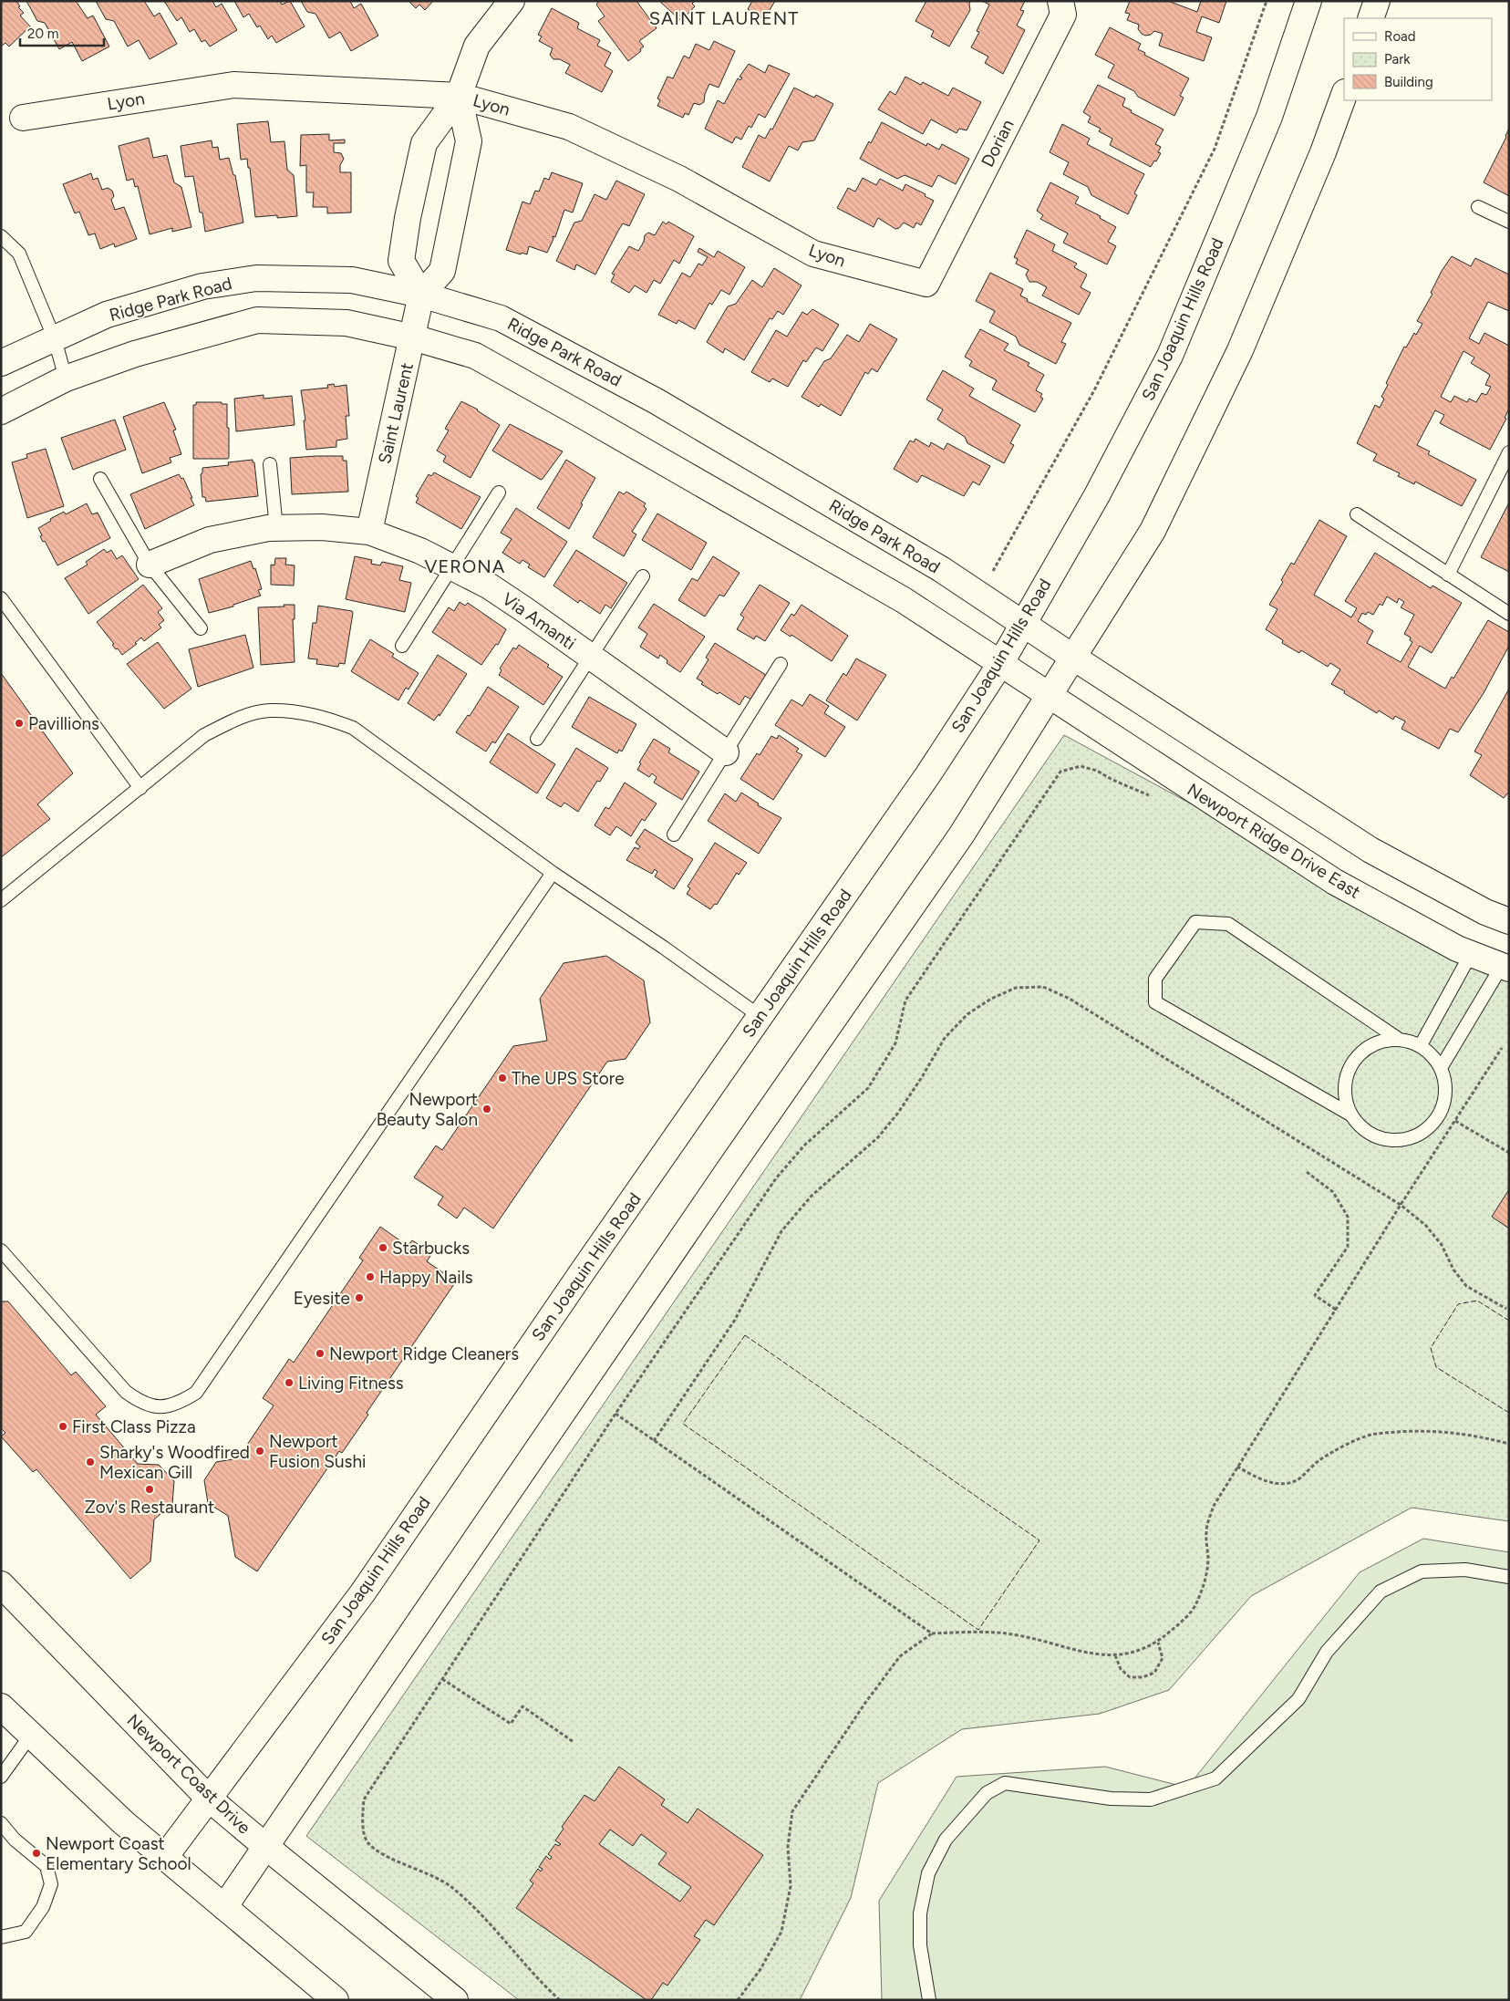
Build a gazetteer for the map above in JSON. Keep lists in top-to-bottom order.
{
  "streets": {
    "street": [
      "Lyon",
      "Dorian",
      "Ridge Park Road",
      "San Joaquin Hills Road",
      "Saint Laurent",
      "Via Amanti",
      "Newport Ridge Drive East",
      "Newport Coast Drive"
    ]
  },
  "crossings": [
    ["Lyon", "Dorian"],
    ["Lyon", "Saint Laurent"],
    ["Ridge Park Road", "San Joaquin Hills Road"],
    ["Ridge Park Road", "Saint Laurent"],
    ["San Joaquin Hills Road", "Newport Coast Drive"],
    ["Saint Laurent", "Via Amanti"]
  ],
  "districts": ["SAINT LAURENT", "VERONA"],
  "places": [
    "Pavillions",
    "The UPS Store",
    "Newport Beauty Salon",
    "Starbucks",
    "Happy Nails",
    "Eyesite",
    "Newport Ridge Cleaners",
    "Living Fitness",
    "First Class Pizza",
    "Newport Fusion Sushi",
    "Sharky's Woodfired Mexican Gill",
    "Zov's Restaurant",
    "Newport Coast Elementary School"
  ],
  "legend": ["Road", "Park", "Building"],
  "scale_bar": "20 m"
}
